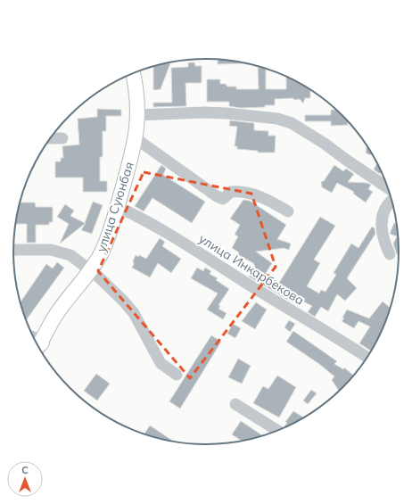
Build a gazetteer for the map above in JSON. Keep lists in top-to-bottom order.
{
  "streets": {
    "main road": ["улица Суюнбая"],
    "street": ["улица Инкарбекова"]
  },
  "crossings": [
    ["улица Суюнбая", "улица Инкарбекова"]
  ],
  "north": "top"
}
